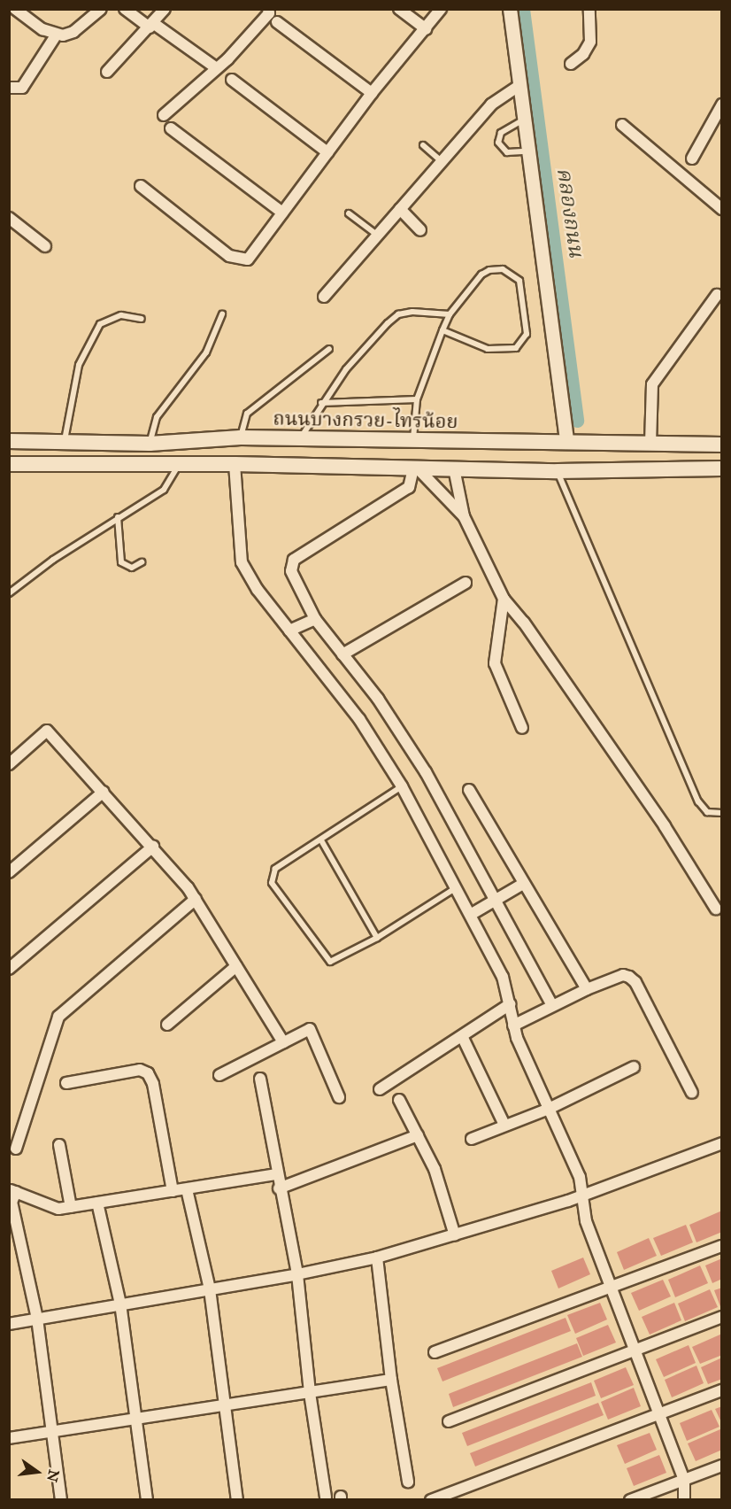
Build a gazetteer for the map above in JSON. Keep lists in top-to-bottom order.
{
  "streets": {
    "main road": ["ถนนบางกรวย-ไทรน้อย"]
  },
  "water": ["คลองถนน"],
  "north": "right"
}
